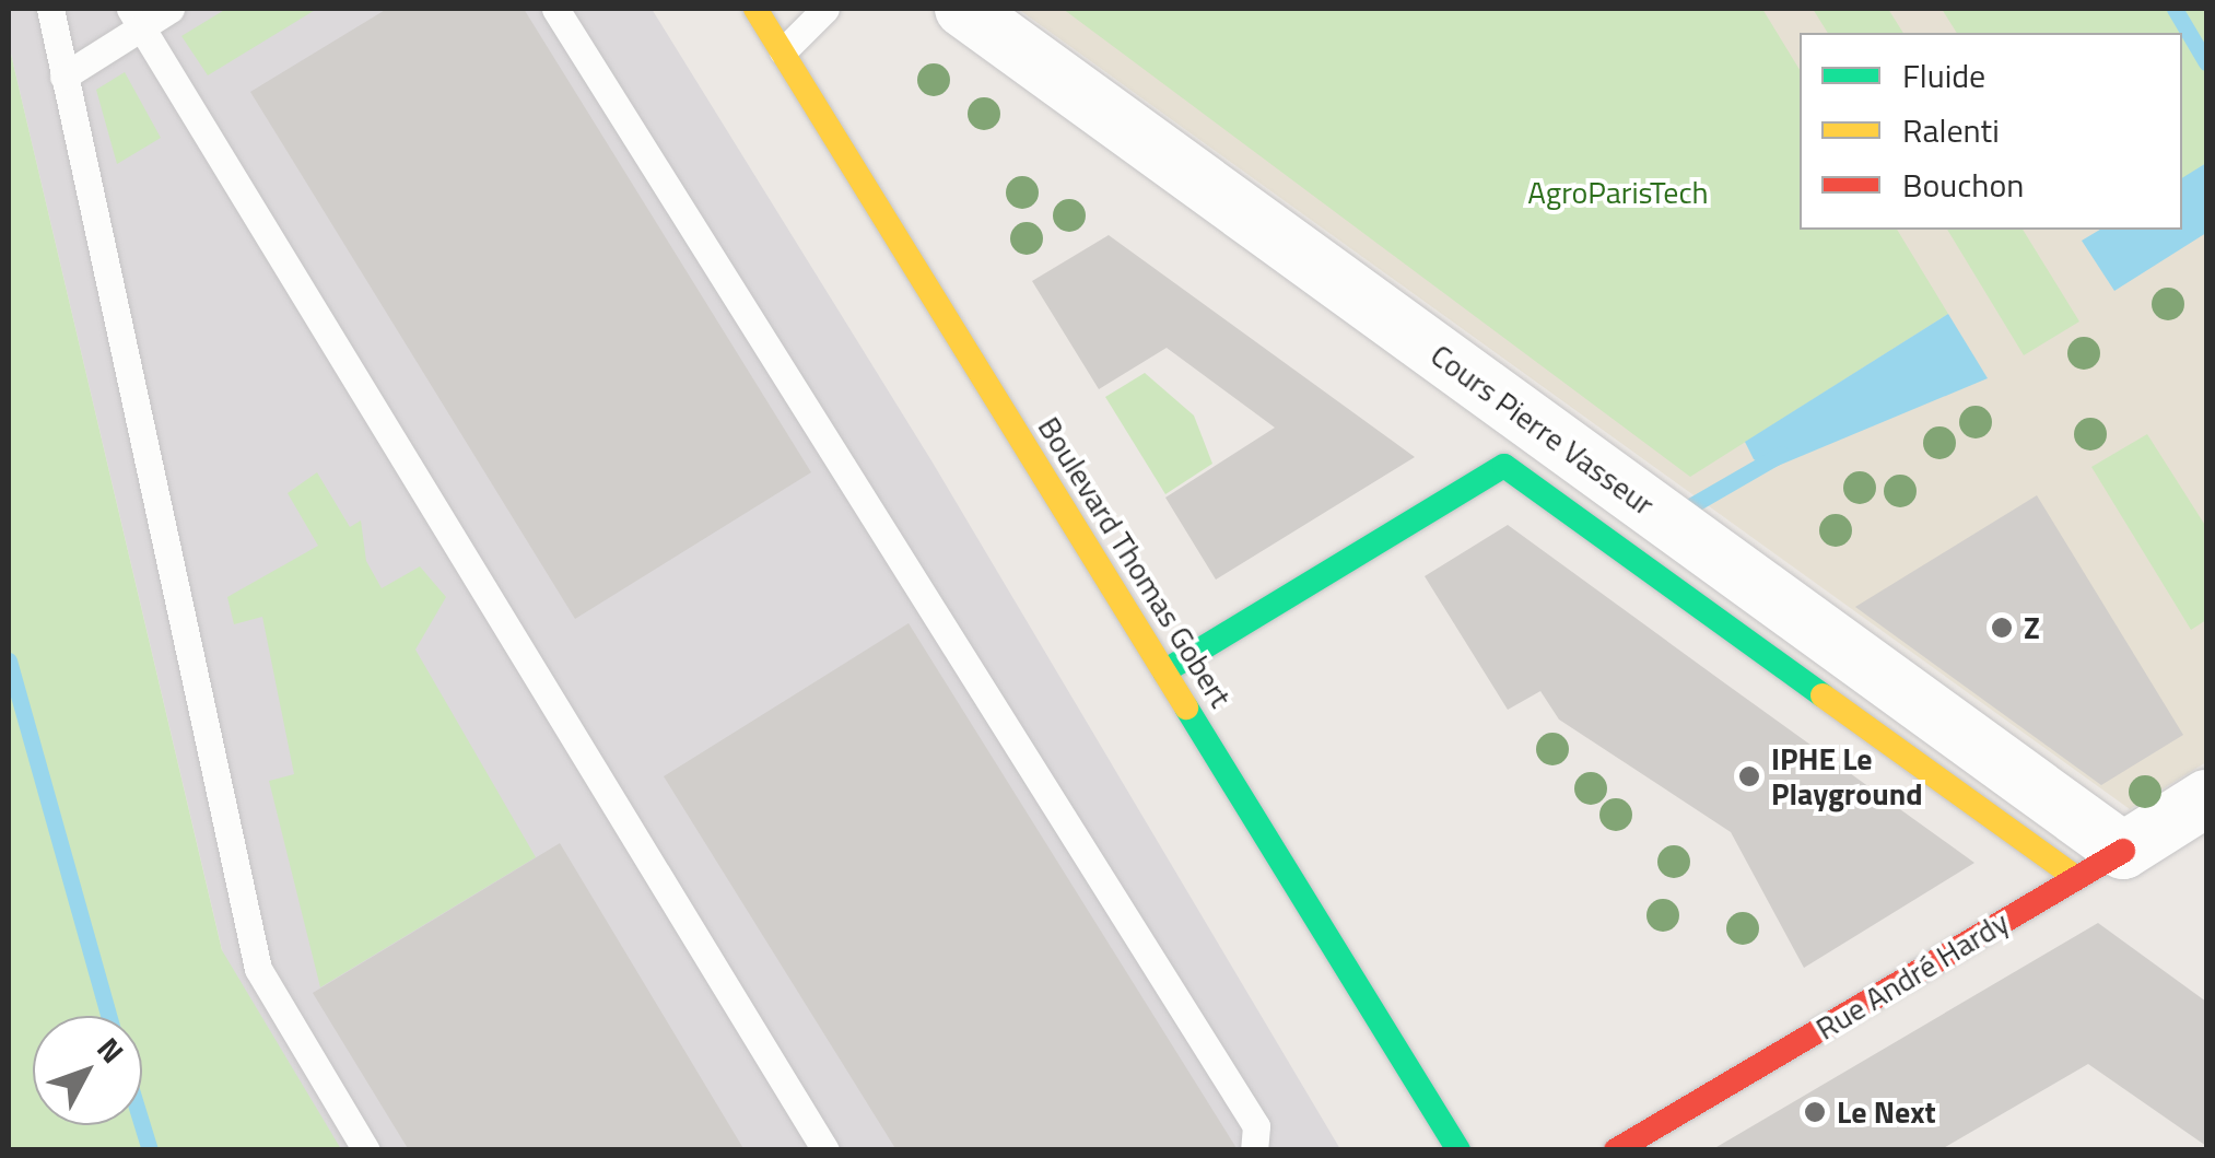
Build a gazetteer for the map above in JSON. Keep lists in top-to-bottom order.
{
  "streets": {
    "street": ["Cours Pierre Vasseur", "Boulevard Thomas Gobert", "Rue André Hardy"]
  },
  "crossings": [
    ["Cours Pierre Vasseur", "Rue André Hardy"]
  ],
  "parks": ["AgroParisTech"],
  "places": ["Z", "IPHE Le Playground", "Le Next"],
  "legend": ["Fluide", "Ralenti", "Bouchon"],
  "north": "top right"
}
